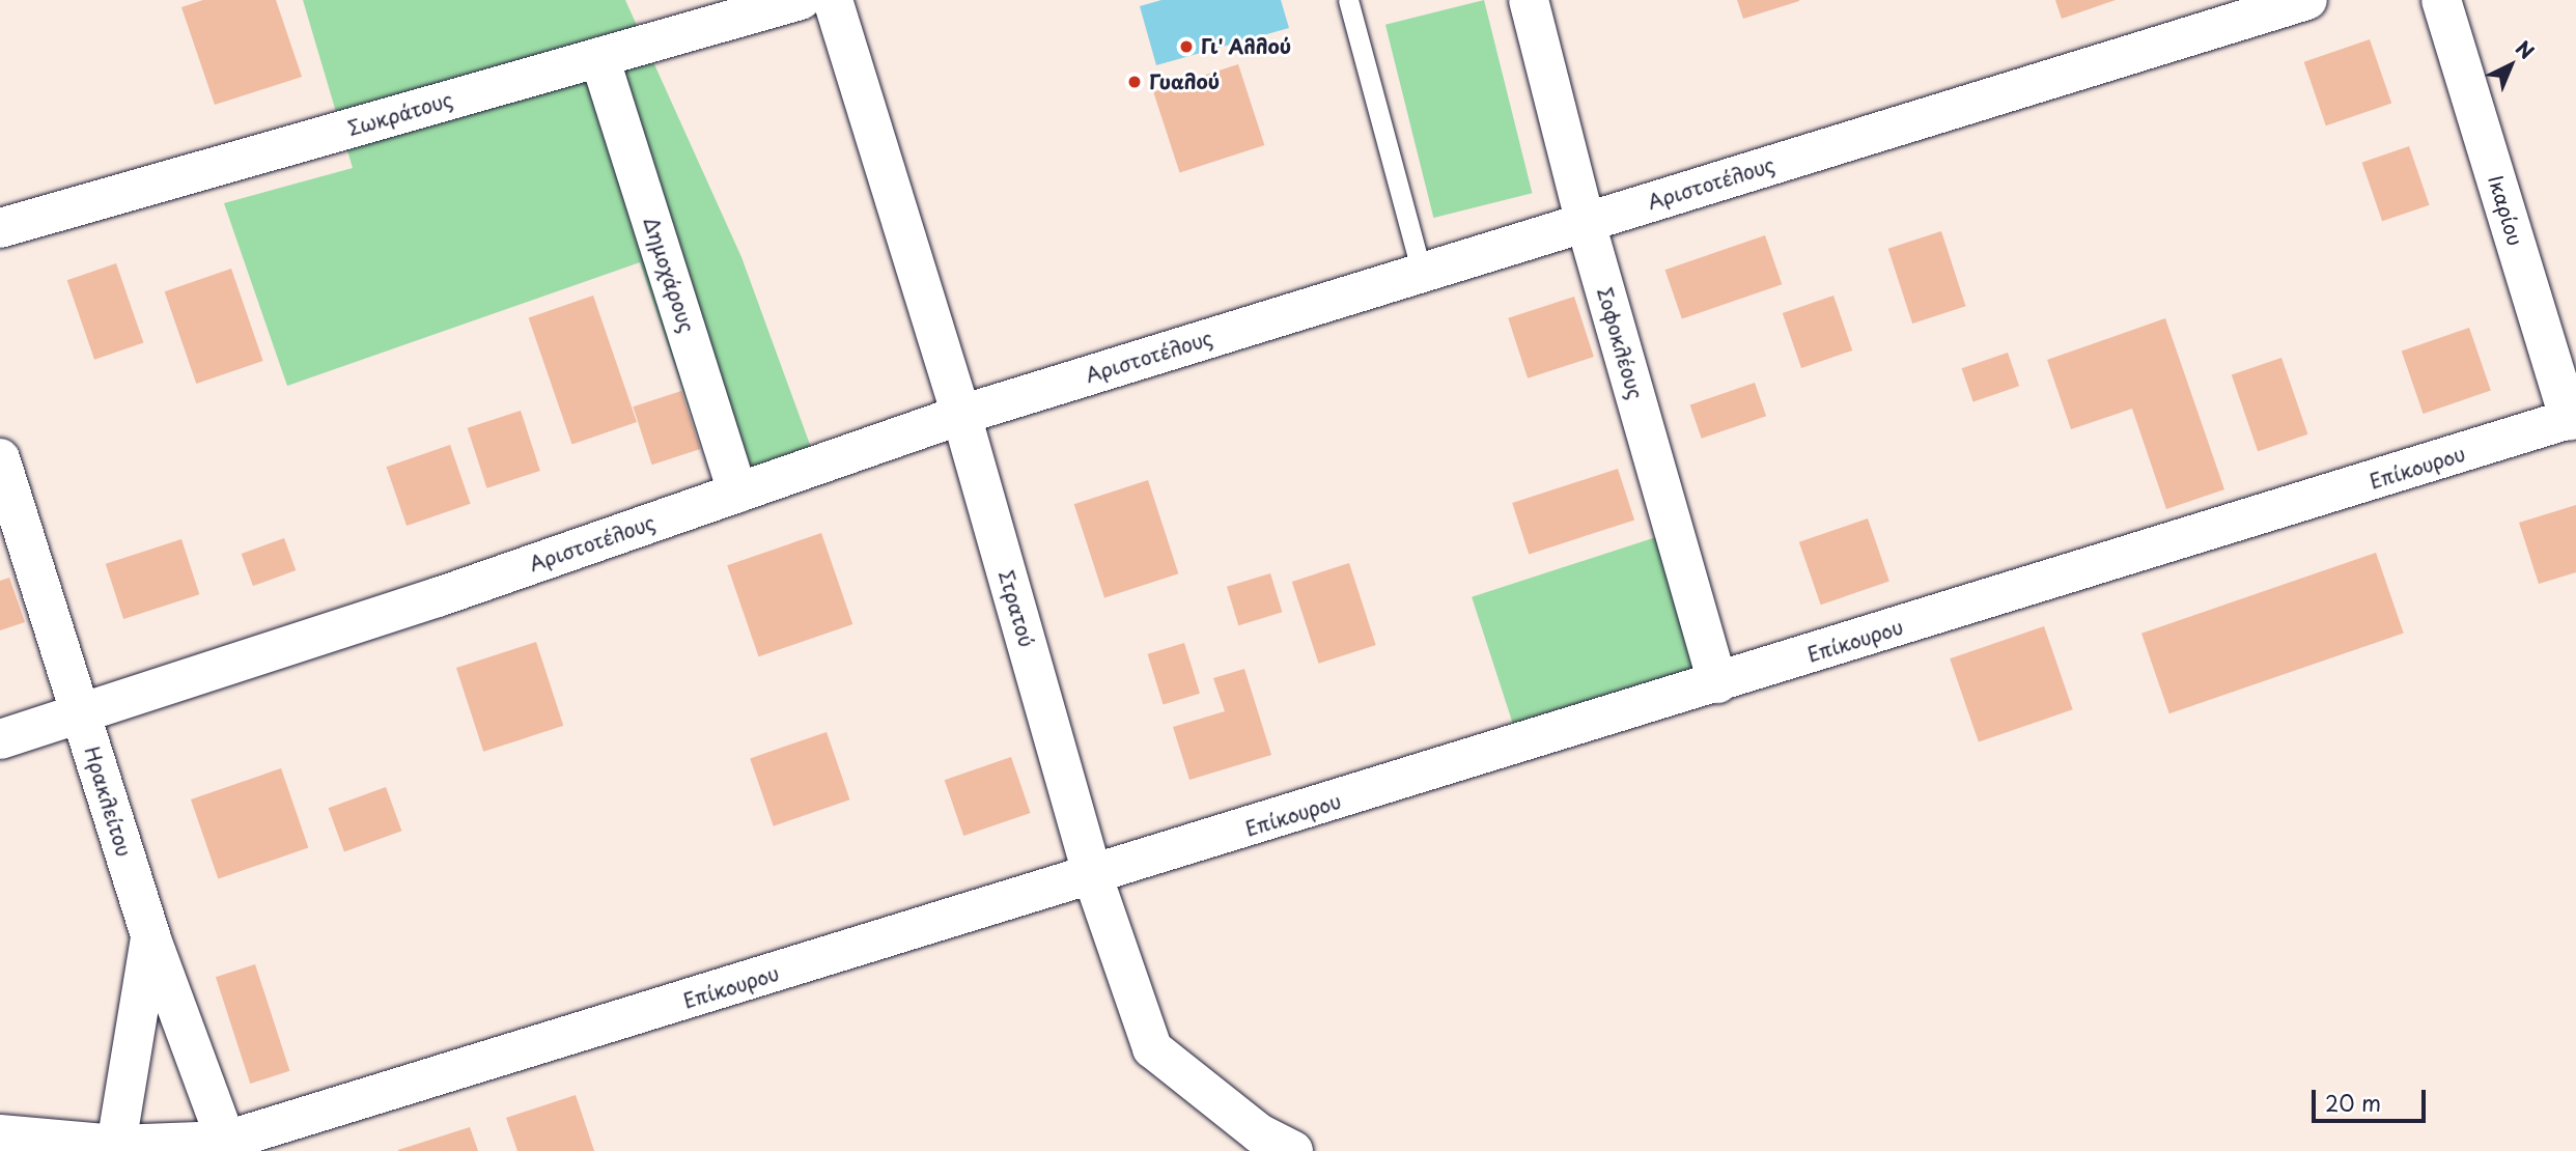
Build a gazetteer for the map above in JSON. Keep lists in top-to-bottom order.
{
  "streets": {
    "street": [
      "Σωκράτους",
      "Αριστοτέλους",
      "Ικαρίου",
      "Δημοχάρους",
      "Σοφοκλέους",
      "Επίκουρου",
      "Στρατού",
      "Ηρακλείτου"
    ]
  },
  "crossings": [
    ["Σωκράτους", "Δημοχάρους"],
    ["Αριστοτέλους", "Δημοχάρους"],
    ["Αριστοτέλους", "Σοφοκλέους"],
    ["Αριστοτέλους", "Στρατού"],
    ["Αριστοτέλους", "Ηρακλείτου"],
    ["Ικαρίου", "Επίκουρου"],
    ["Σοφοκλέους", "Επίκουρου"],
    ["Επίκουρου", "Στρατού"],
    ["Επίκουρου", "Ηρακλείτου"]
  ],
  "places": ["Γι' Αλλού", "Γυαλού"],
  "scale_bar": "20 m",
  "north": "top right"
}
